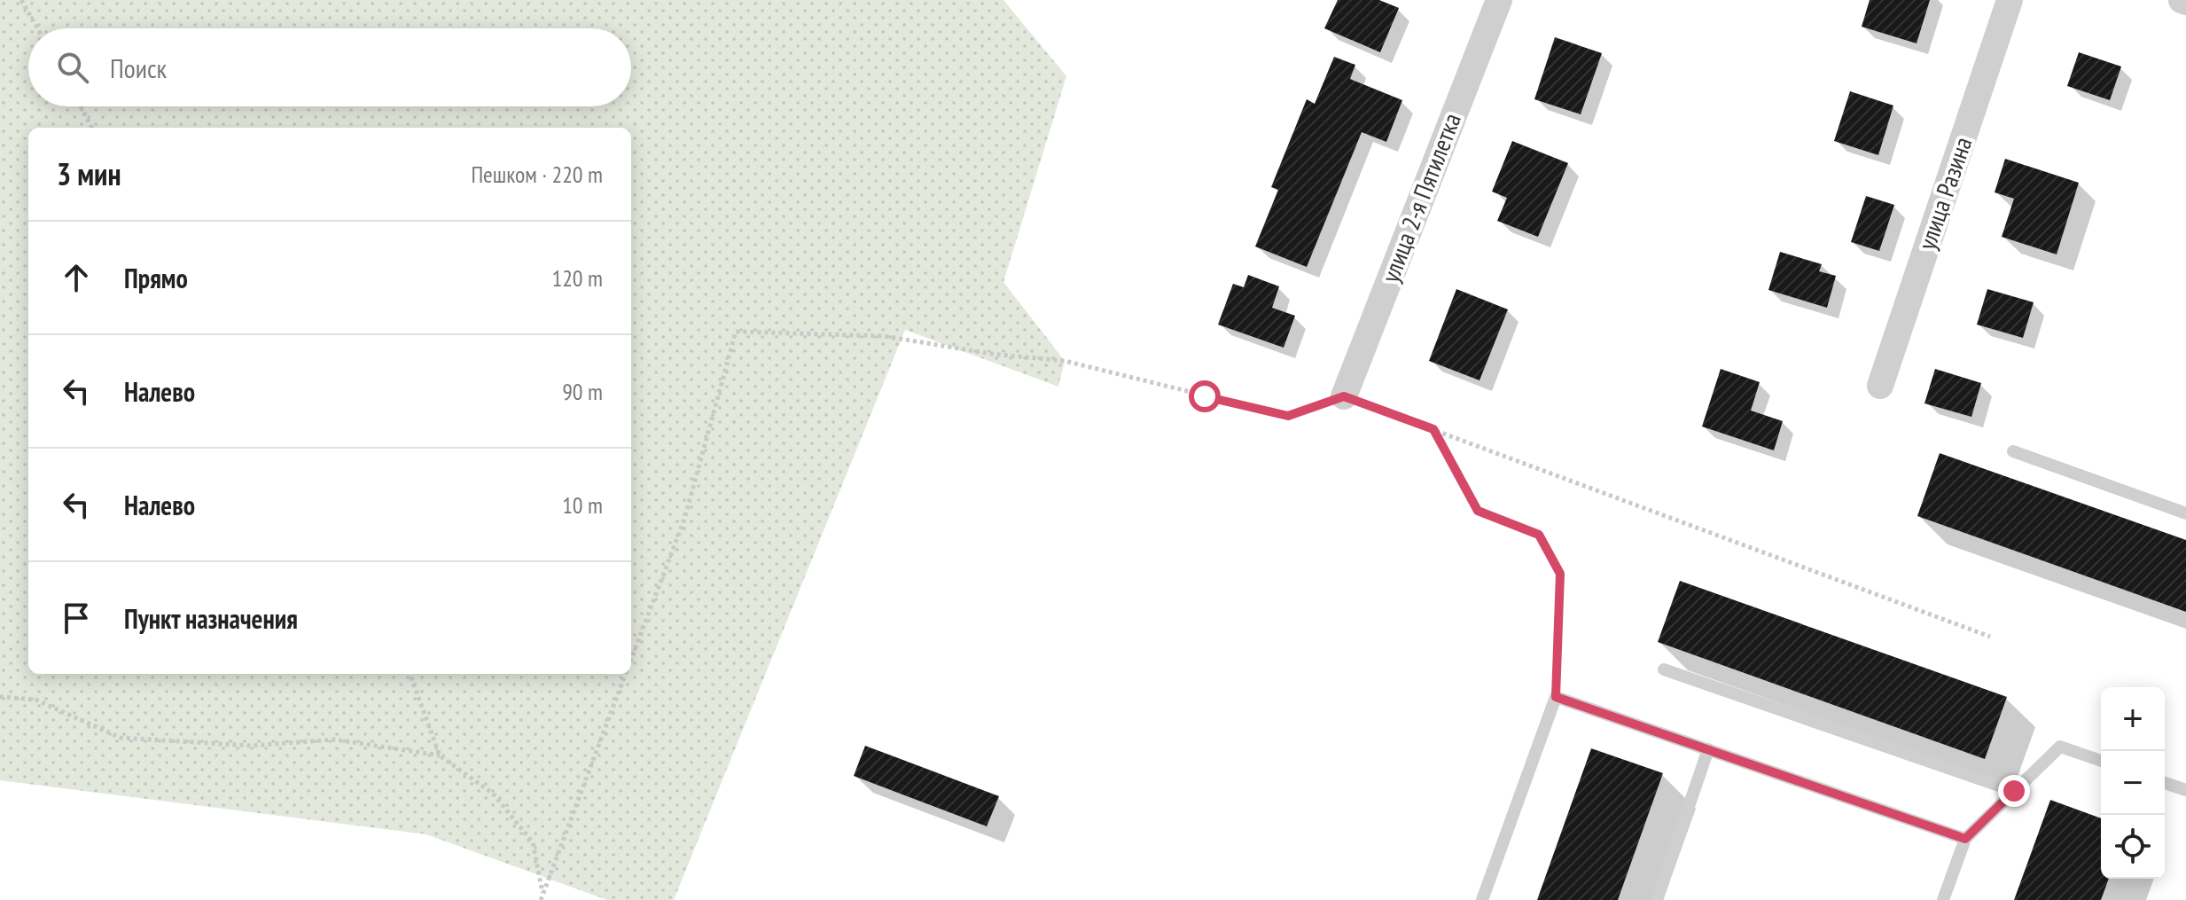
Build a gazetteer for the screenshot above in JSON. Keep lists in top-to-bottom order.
{
  "streets": {
    "street": ["улица Разина", "улица 2-я Пятилетка"]
  },
  "page": {
    "search": "Поиск",
    "heading": ["3 мин", "Пешком · 220 m"],
    "list": [
      ["Прямо", "120 m"],
      ["Налево", "90 m"],
      ["Налево", "10 m"],
      "Пункт назначения"
    ],
    "map_buttons": ["+", "−"]
  }
}
